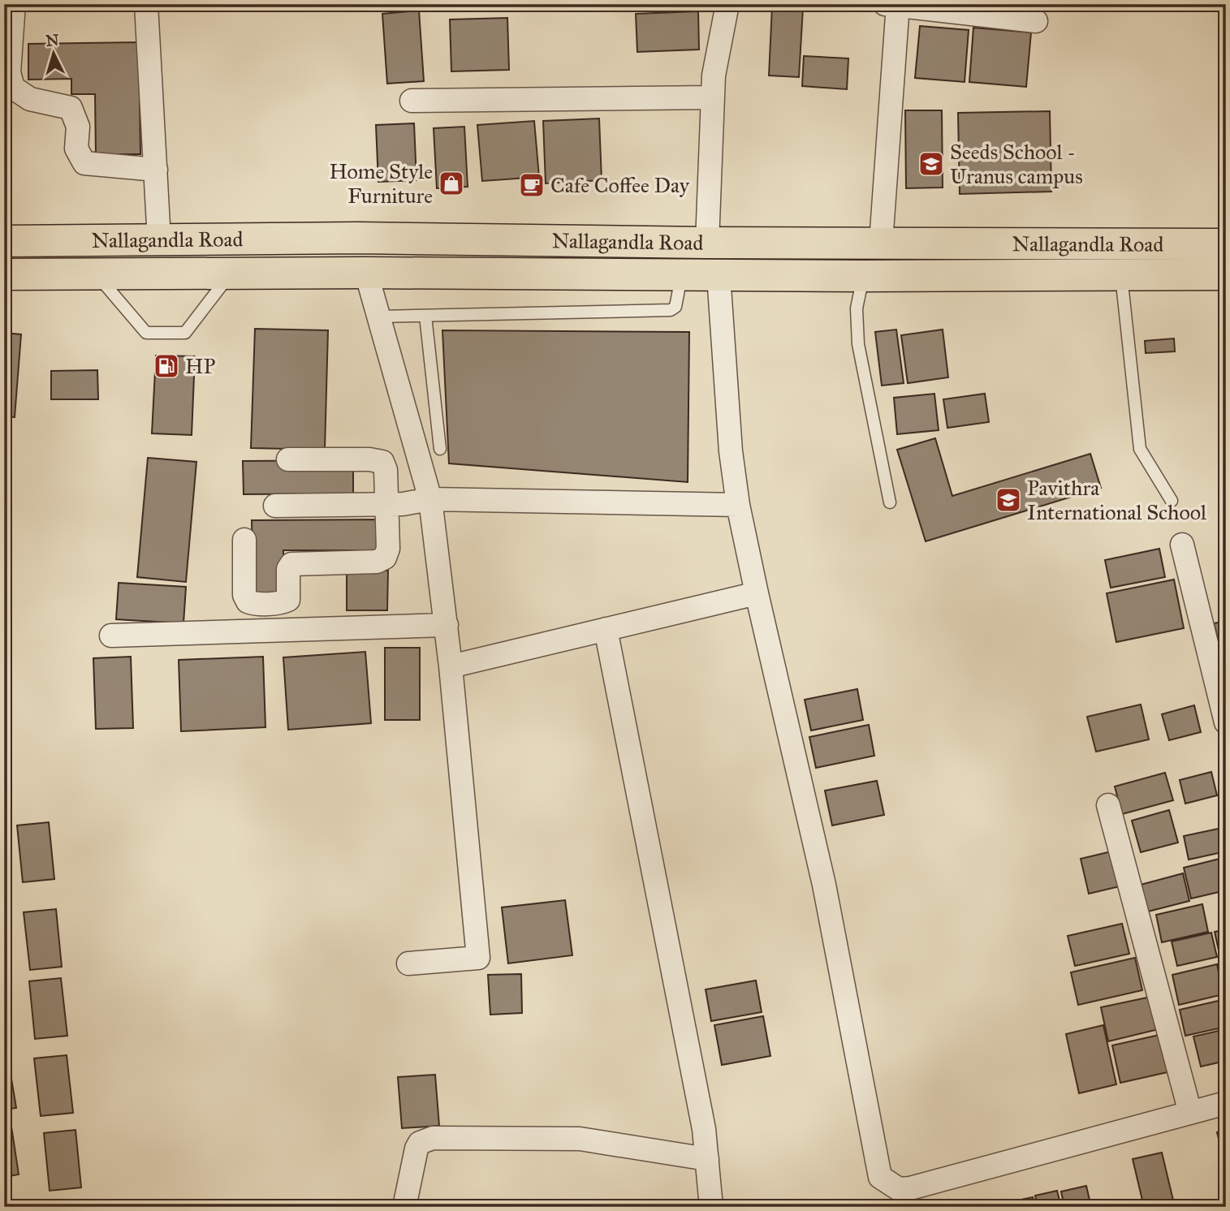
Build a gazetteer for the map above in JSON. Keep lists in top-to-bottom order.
{
  "streets": {
    "main road": ["Nallagandla Road"]
  },
  "places": {
    "school or university": ["Seeds School - Uranus campus", "Pavithra International School"],
    "shop": ["Home Style Furniture"],
    "cafe": ["Cafe Coffee Day"],
    "fuel station": ["HP"]
  },
  "north": "top"
}
